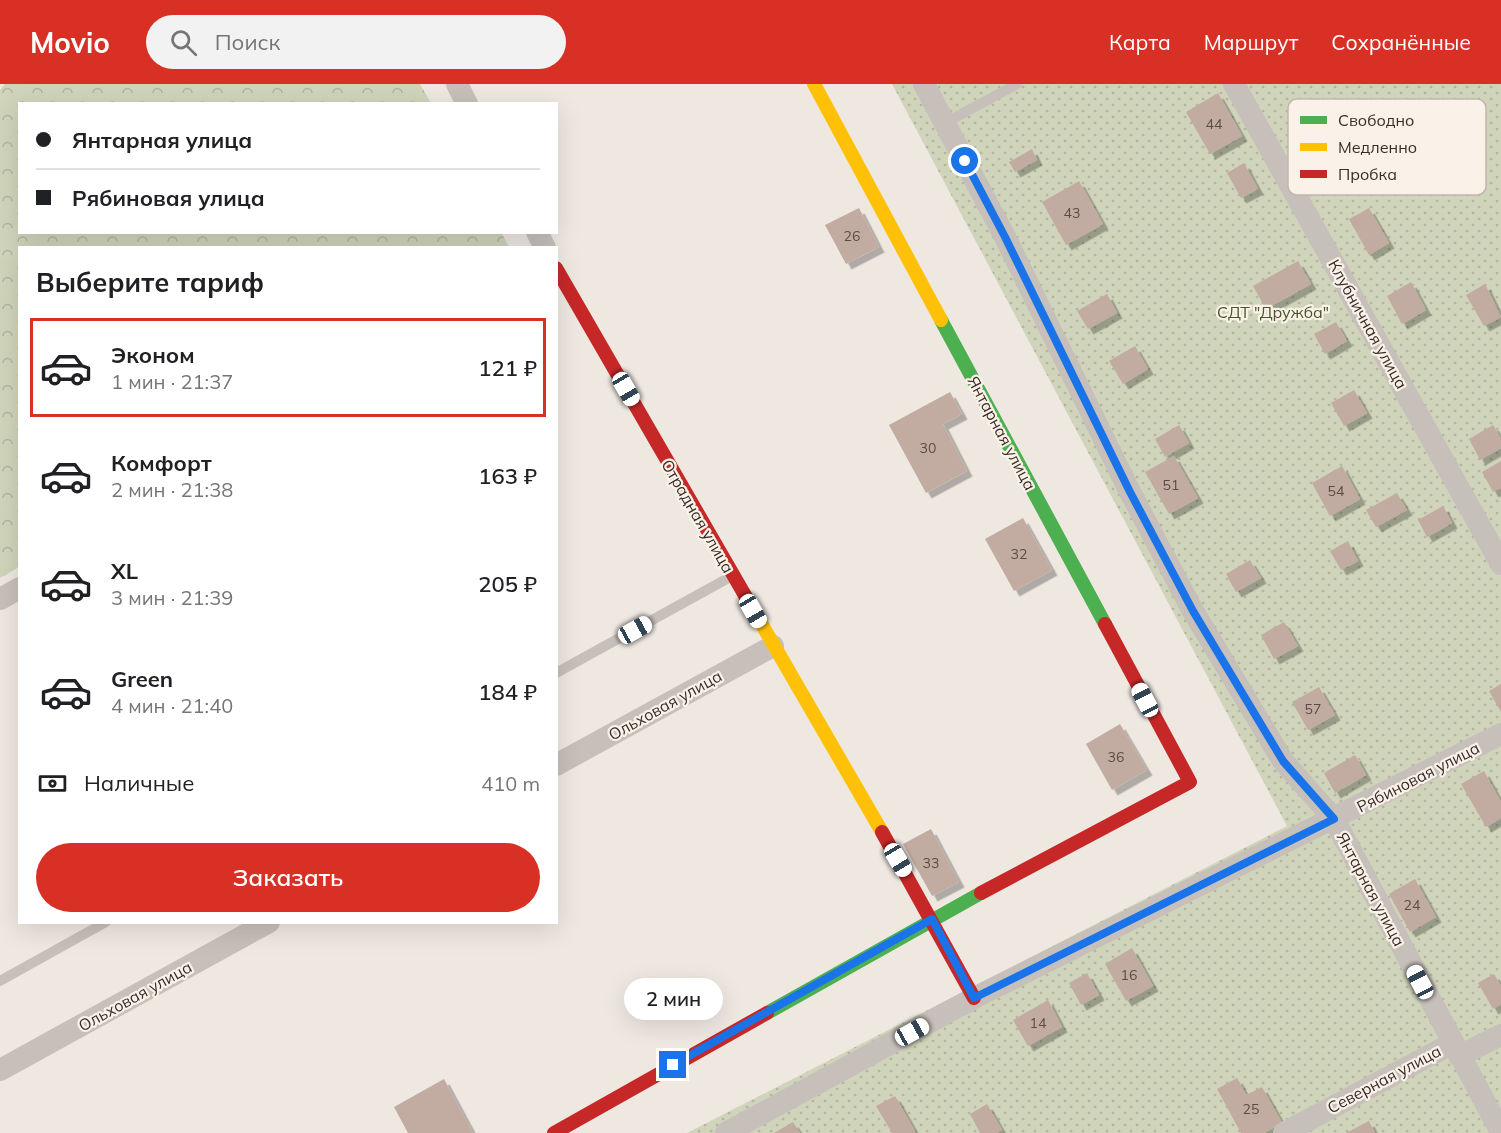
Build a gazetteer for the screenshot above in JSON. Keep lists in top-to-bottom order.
{
  "streets": {
    "street": [
      "Клубничная улица",
      "Янтарная улица",
      "Отрадная улица",
      "Ольховая улица",
      "Рябиновая улица",
      "Северная улица"
    ]
  },
  "crossings": [
    ["Янтарная улица", "Отрадная улица"],
    ["Янтарная улица", "Рябиновая улица"],
    ["Янтарная улица", "Северная улица"],
    ["Отрадная улица", "Ольховая улица"],
    ["Отрадная улица", "Рябиновая улица"]
  ],
  "parks": ["СДТ \"Дружба\""],
  "house_numbers": [
    "44",
    "43",
    "26",
    "30",
    "51",
    "54",
    "32",
    "57",
    "36",
    "33",
    "24",
    "16",
    "14",
    "25"
  ],
  "legend": ["Свободно", "Медленно", "Пробка"],
  "page": {
    "header": "Movio",
    "search": "Поиск",
    "nav": ["Карта", "Маршрут", "Сохранённые"],
    "banner": ["Янтарная улица", "Рябиновая улица"],
    "heading": "Выберите тариф",
    "list": [
      {
        "name": "Эконом",
        "note": "1 мин · 21:37",
        "value": "121 ₽"
      },
      {
        "name": "Комфорт",
        "note": "2 мин · 21:38",
        "value": "163 ₽"
      },
      {
        "name": "XL",
        "note": "3 мин · 21:39",
        "value": "205 ₽"
      },
      {
        "name": "Green",
        "note": "4 мин · 21:40",
        "value": "184 ₽"
      }
    ],
    "pay": ["Наличные", "410 m"],
    "buttons": "Заказать",
    "bubble": "2 мин"
  }
}
